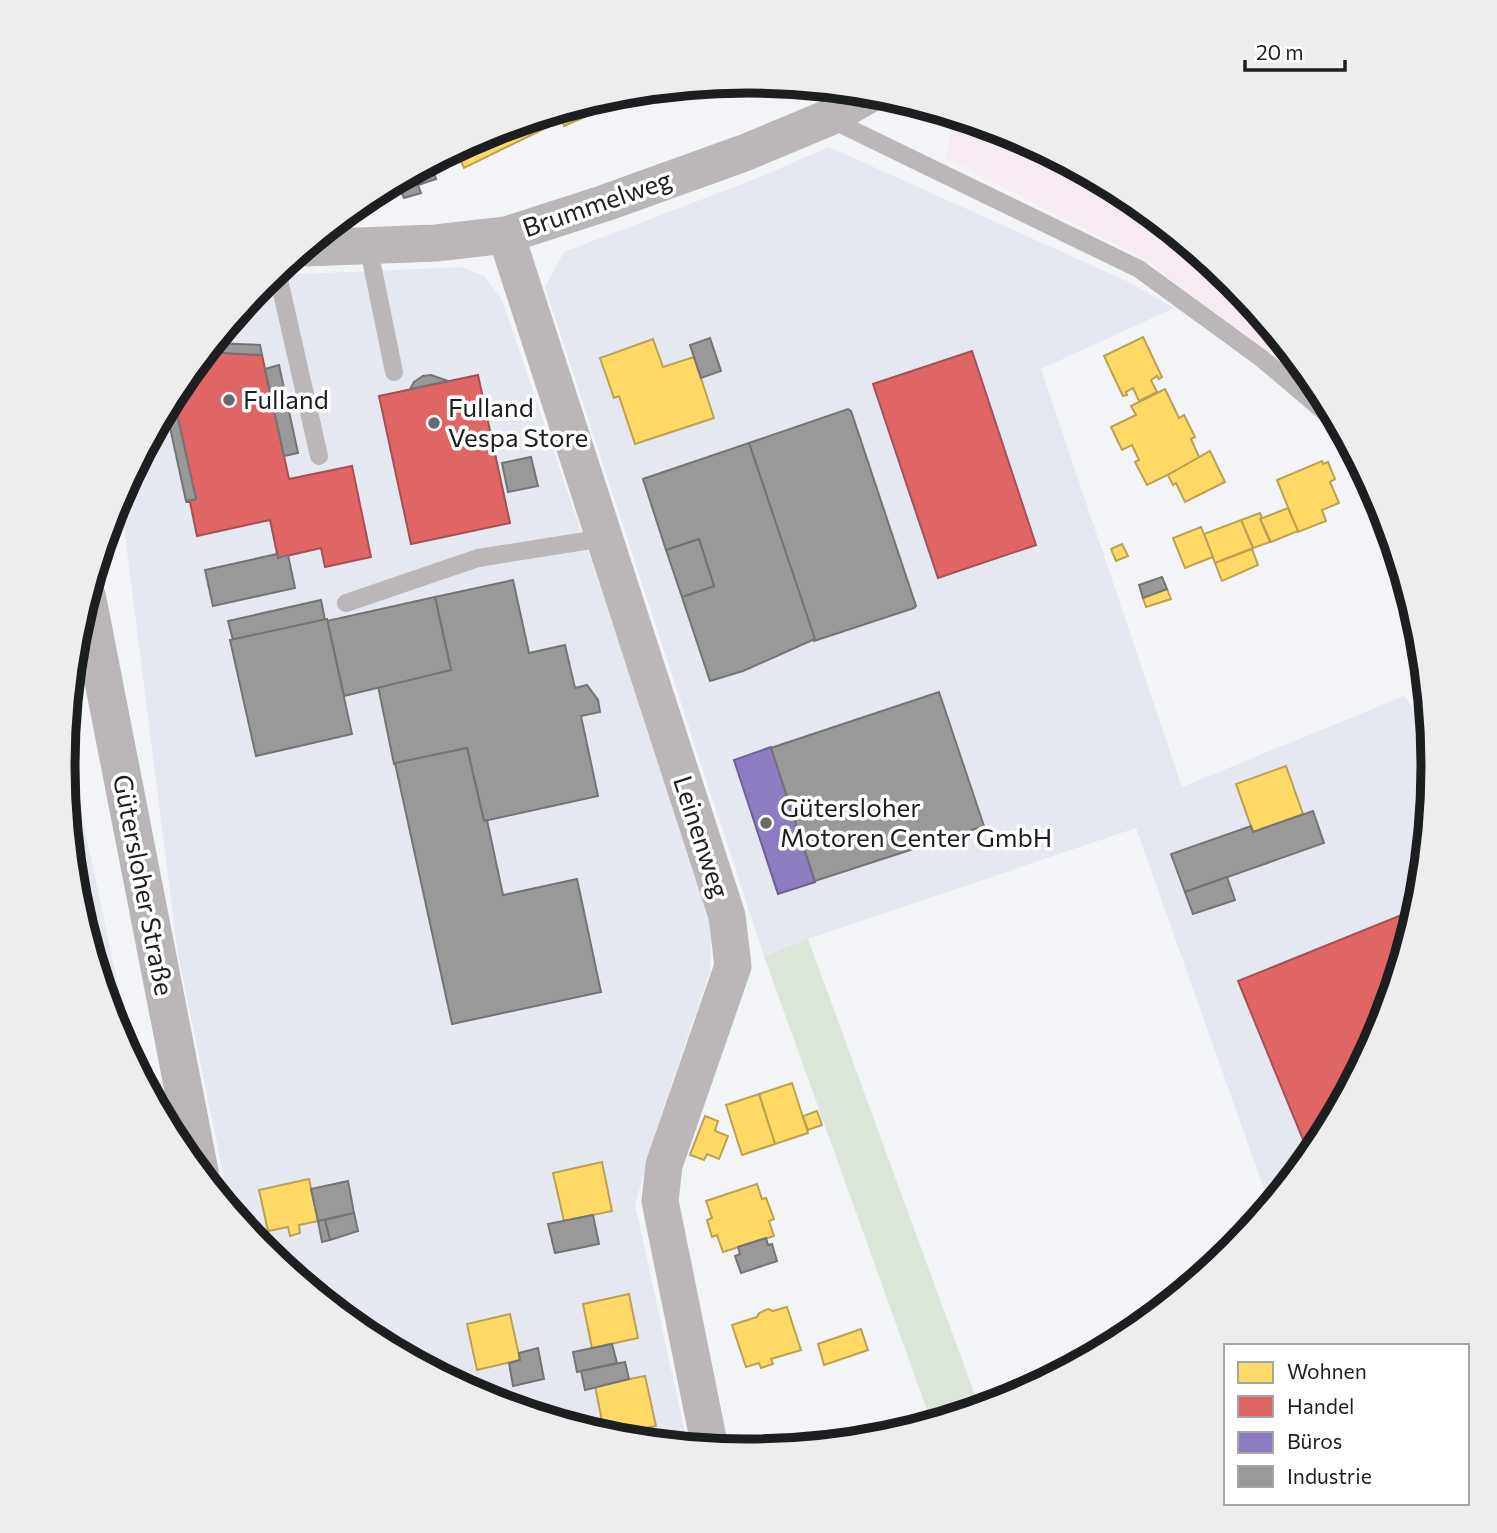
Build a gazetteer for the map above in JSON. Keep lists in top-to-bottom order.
{
  "streets": {
    "main road": ["Gütersloher Straße"],
    "street": ["Brummelweg", "Leinenweg"]
  },
  "crossings": [
    ["Brummelweg", "Leinenweg"]
  ],
  "places": ["Fulland", "Fulland Vespa Store", "Gütersloher Motoren Center GmbH"],
  "legend": [
    "Wohnen",
    "Handel",
    "Büros",
    "Industrie"
  ],
  "scale_bar": "20 m"
}
